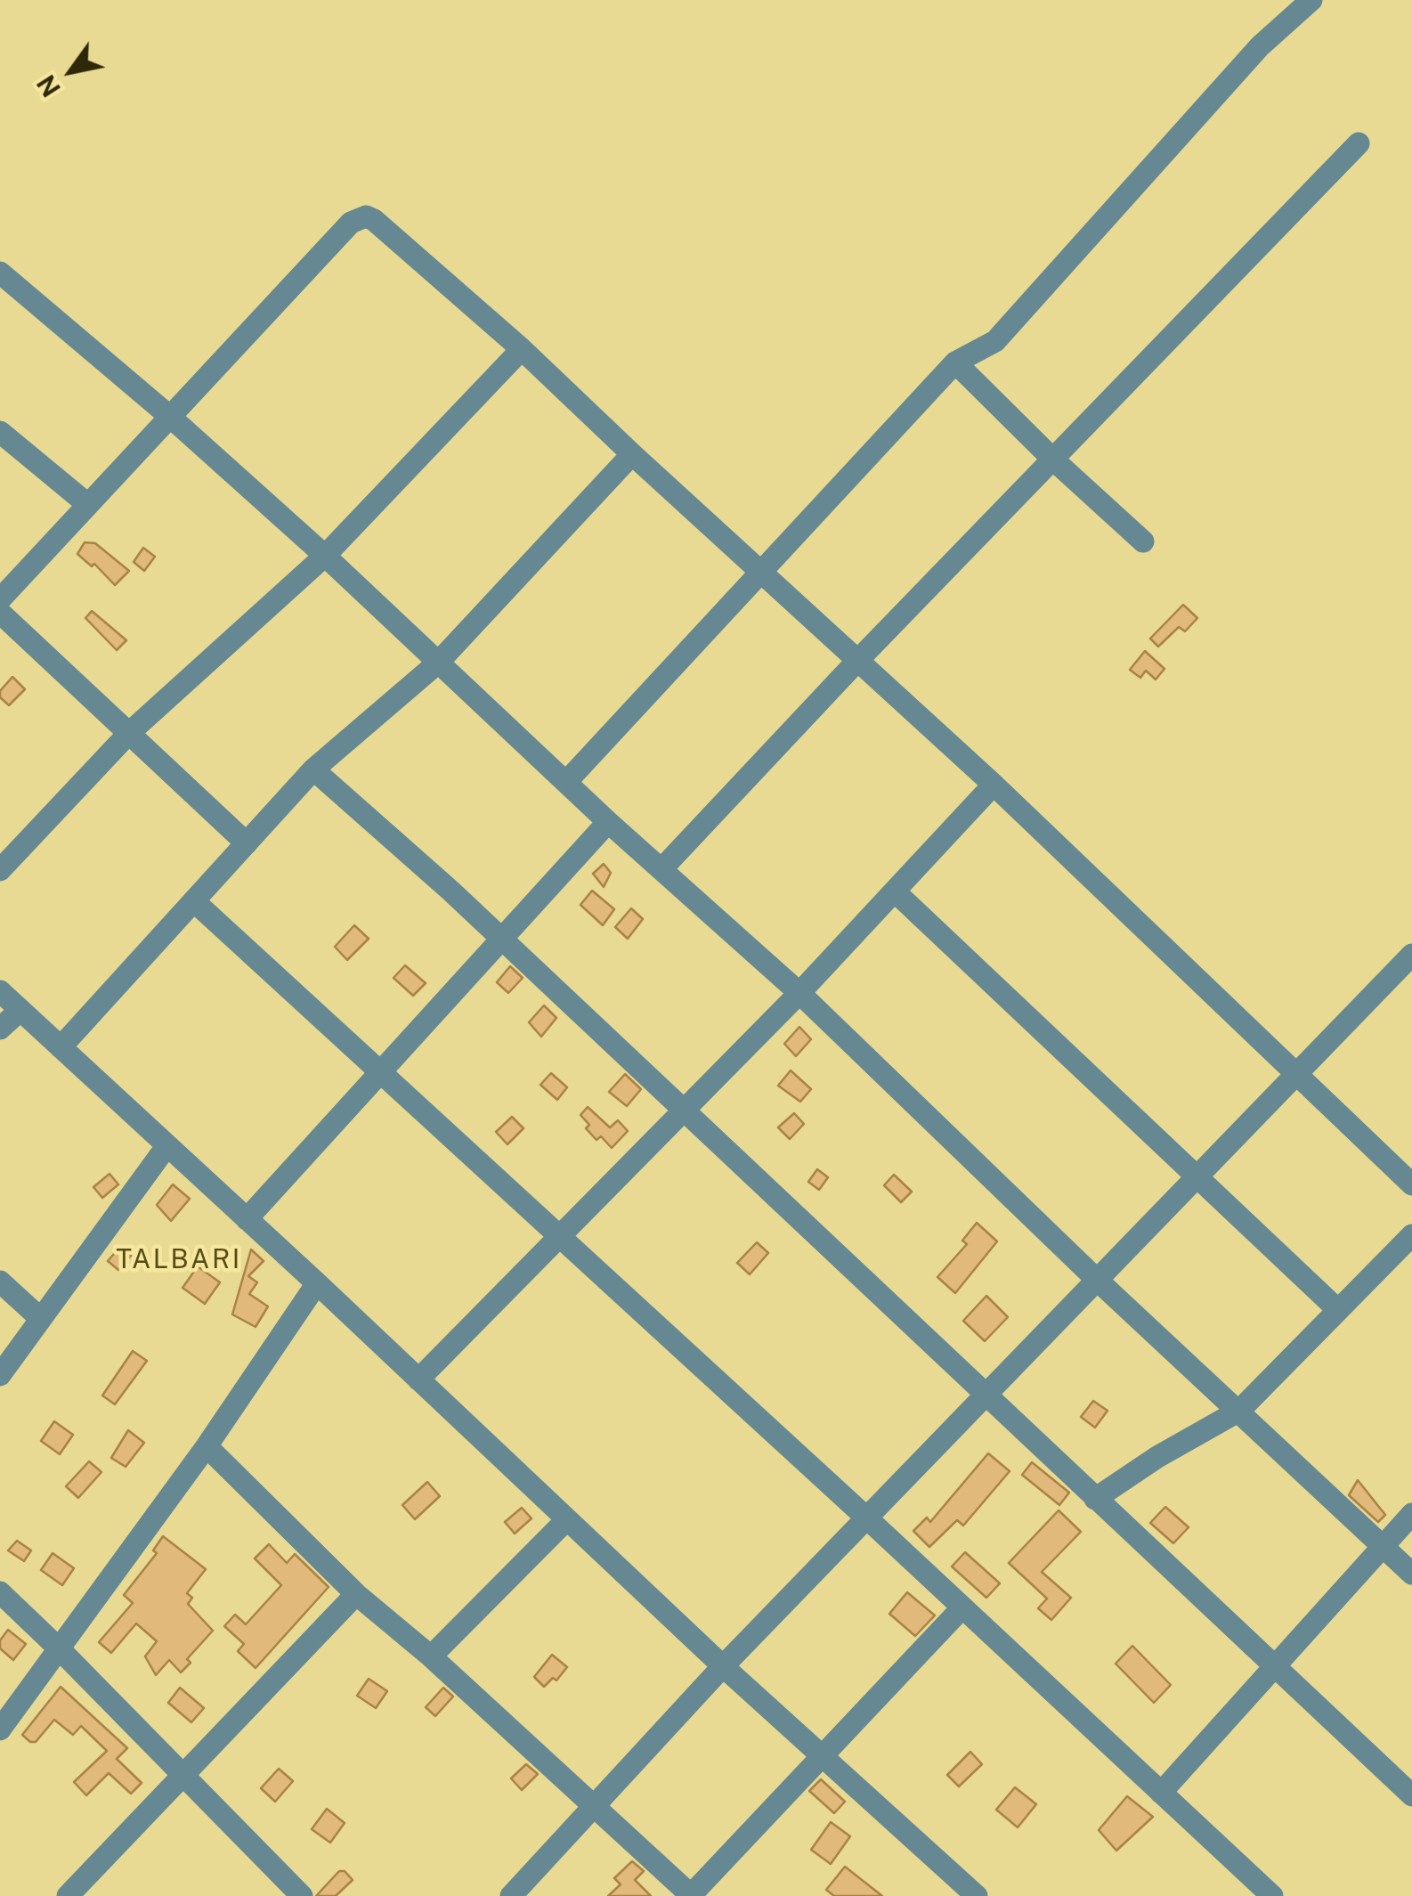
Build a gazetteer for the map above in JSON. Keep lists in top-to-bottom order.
{
  "districts": ["TALBARI"],
  "north": "bottom left"
}
